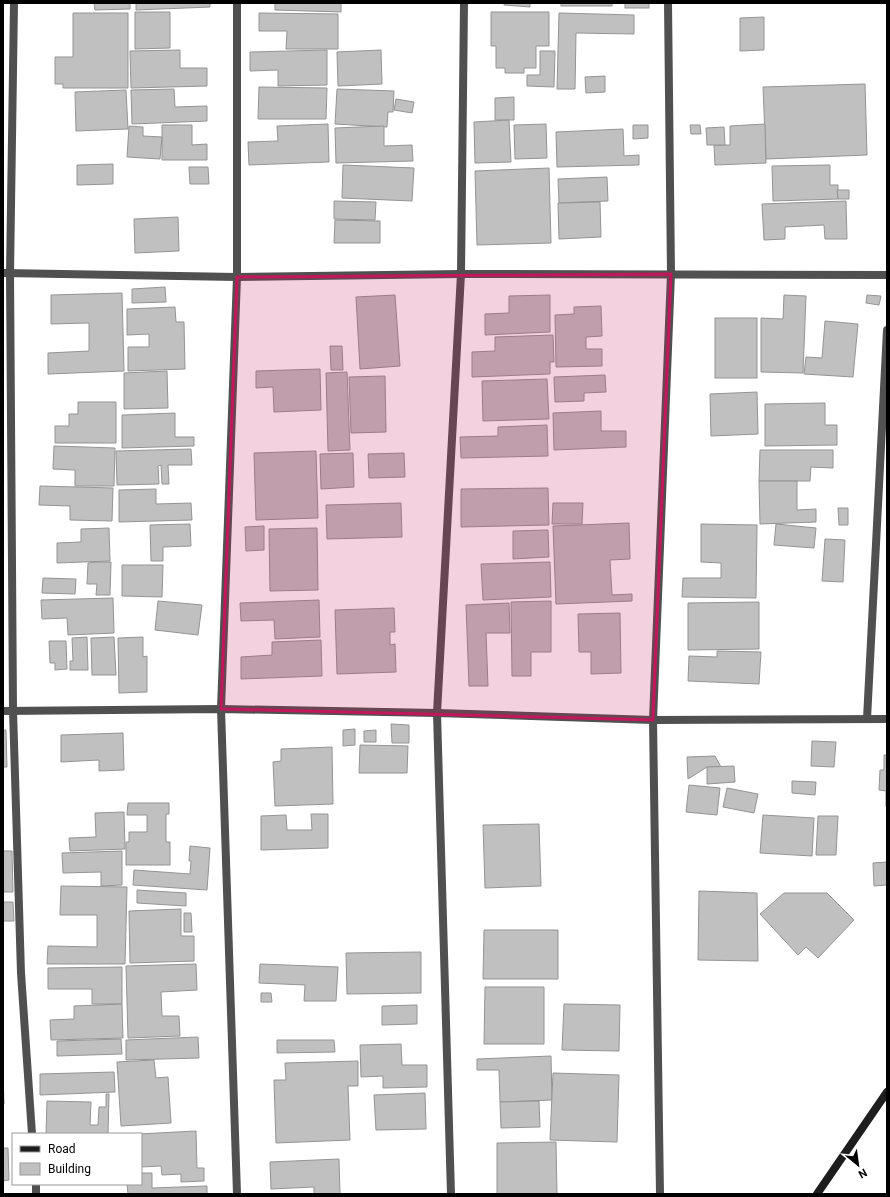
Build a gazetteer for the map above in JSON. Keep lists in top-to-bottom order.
{
  "legend": ["Road", "Building"],
  "north": "bottom right"
}
